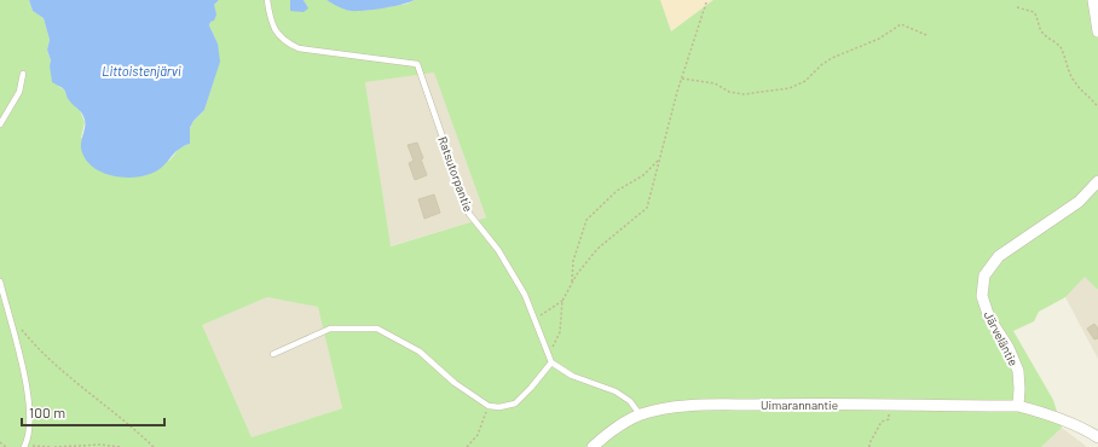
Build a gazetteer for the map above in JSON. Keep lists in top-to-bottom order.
{
  "streets": {
    "street": ["Järveläntie", "Uimarannantie"],
    "lane": ["Ratsutorpantie"]
  },
  "crossings": [
    ["Järveläntie", "Uimarannantie"]
  ],
  "water": ["Littoistenjärvi"],
  "scale_bar": "100 m"
}
